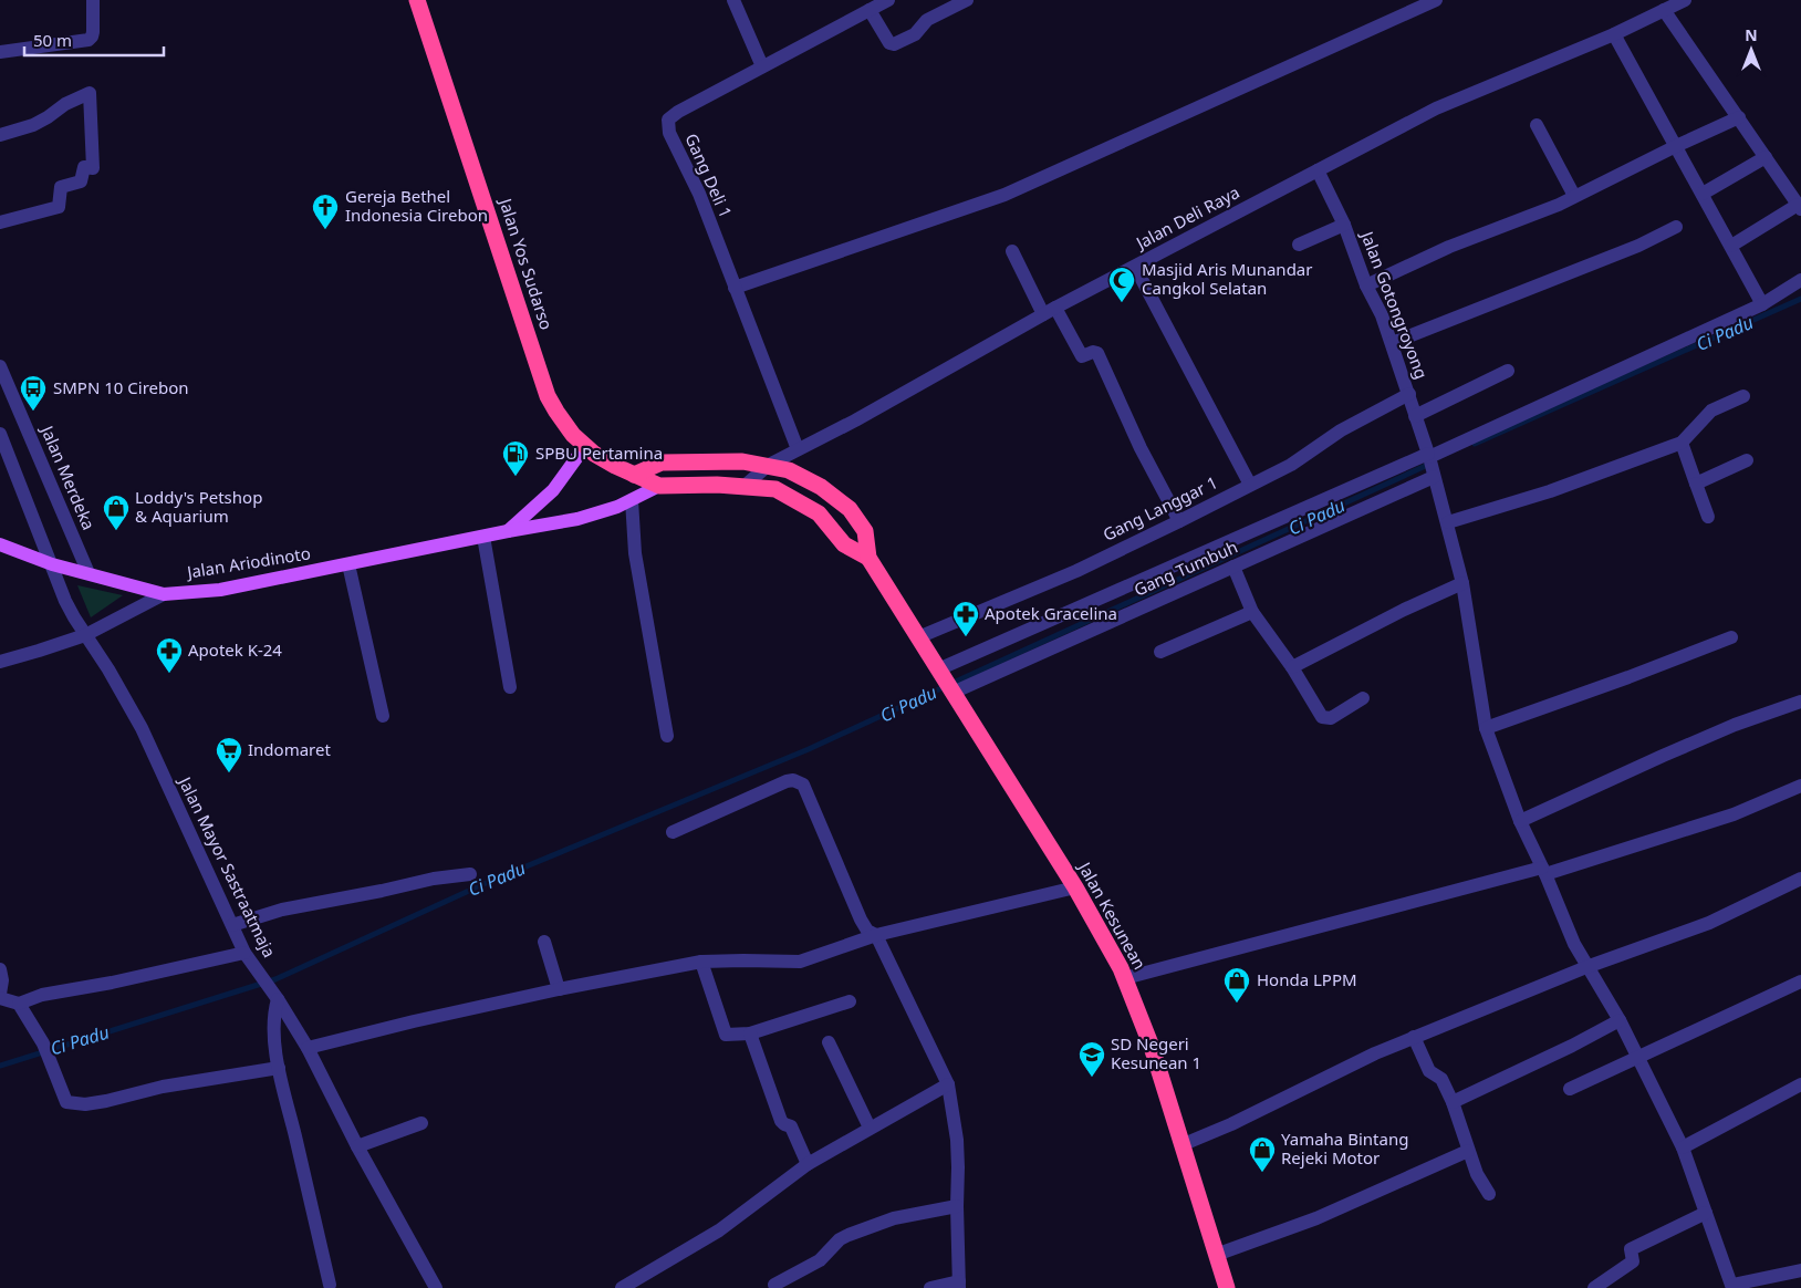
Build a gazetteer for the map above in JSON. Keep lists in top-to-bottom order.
{
  "streets": {
    "highway": ["Jalan Yos Sudarso", "Jalan Kesunean"],
    "main road": ["Jalan Ariodinoto"],
    "street": [
      "Gang Deli 1",
      "Jalan Deli Raya",
      "Jalan Gotongroyong",
      "Jalan Merdeka",
      "Gang Langgar 1",
      "Gang Tumbuh",
      "Jalan Mayor Sastraatmaja"
    ]
  },
  "crossings": [
    ["Gang Deli 1", "Jalan Deli Raya"],
    ["Jalan Deli Raya", "Jalan Yos Sudarso"],
    ["Jalan Deli Raya", "Jalan Gotongroyong"],
    ["Jalan Yos Sudarso", "Gang Langgar 1"],
    ["Jalan Yos Sudarso", "Jalan Ariodinoto"],
    ["Jalan Yos Sudarso", "Jalan Kesunean"],
    ["Jalan Gotongroyong", "Gang Langgar 1"],
    ["Jalan Gotongroyong", "Gang Tumbuh"],
    ["Jalan Merdeka", "Jalan Ariodinoto"],
    ["Gang Langgar 1", "Jalan Kesunean"],
    ["Jalan Ariodinoto", "Jalan Mayor Sastraatmaja"],
    ["Gang Tumbuh", "Jalan Kesunean"]
  ],
  "water": ["Ci Padu"],
  "places": {
    "church": ["Gereja Bethel Indonesia Cirebon"],
    "mosque": ["Masjid Aris Munandar Cangkol Selatan"],
    "bus stop": ["SMPN 10 Cirebon"],
    "fuel station": ["SPBU Pertamina"],
    "shop": ["Loddy's Petshop & Aquarium", "Honda LPPM", "Yamaha Bintang Rejeki Motor"],
    "pharmacy": ["Apotek Gracelina", "Apotek K-24"],
    "supermarket": ["Indomaret"],
    "school or university": ["SD Negeri Kesunean 1"]
  },
  "scale_bar": "50 m",
  "north": "top"
}
